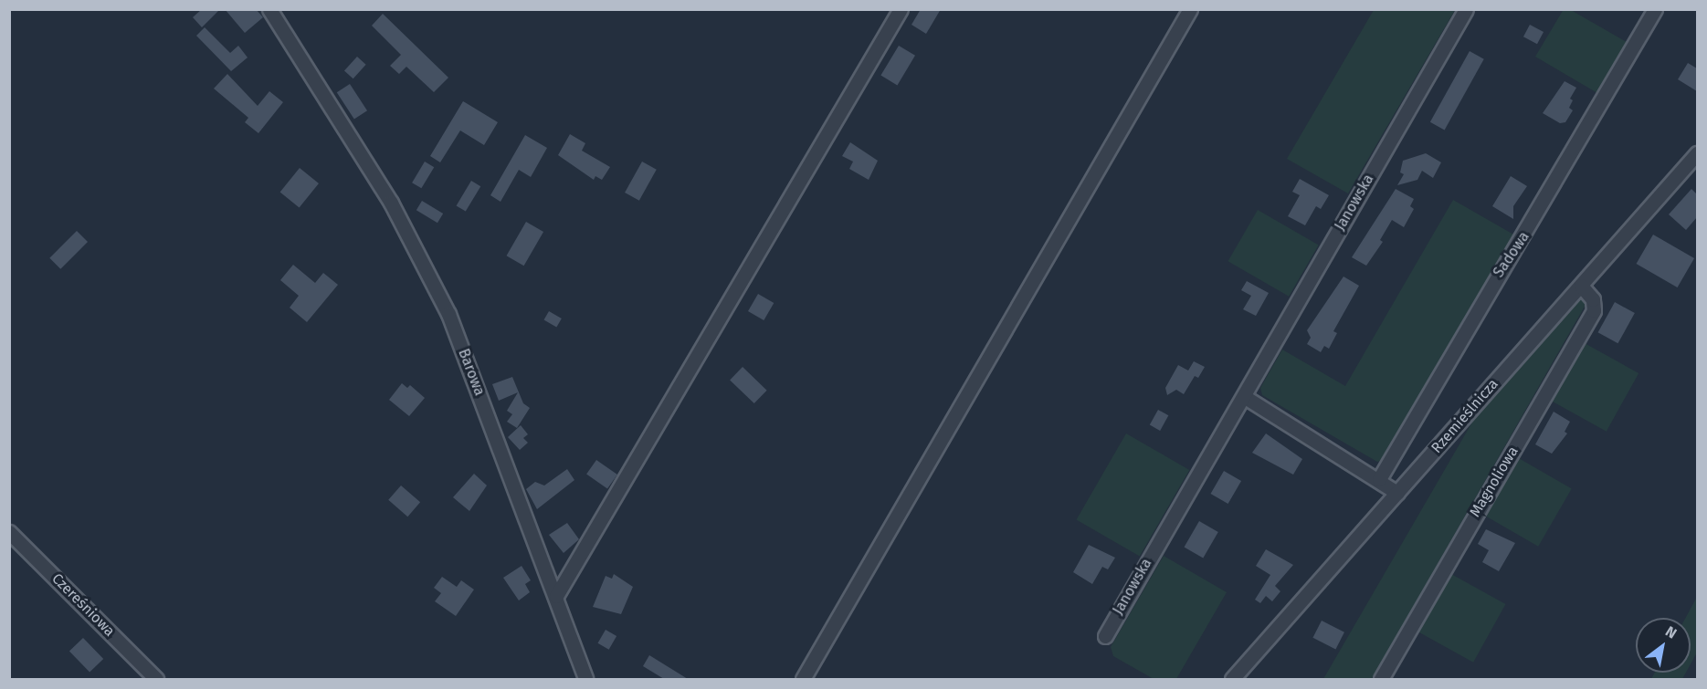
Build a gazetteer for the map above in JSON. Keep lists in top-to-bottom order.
{
  "streets": {
    "street": [
      "Janowska",
      "Sadowa",
      "Barowa",
      "Rzemieślnicza",
      "Magnoliowa",
      "Czereśniowa"
    ]
  },
  "crossings": [
    ["Rzemieślnicza", "Magnoliowa"]
  ],
  "north": "top right"
}
